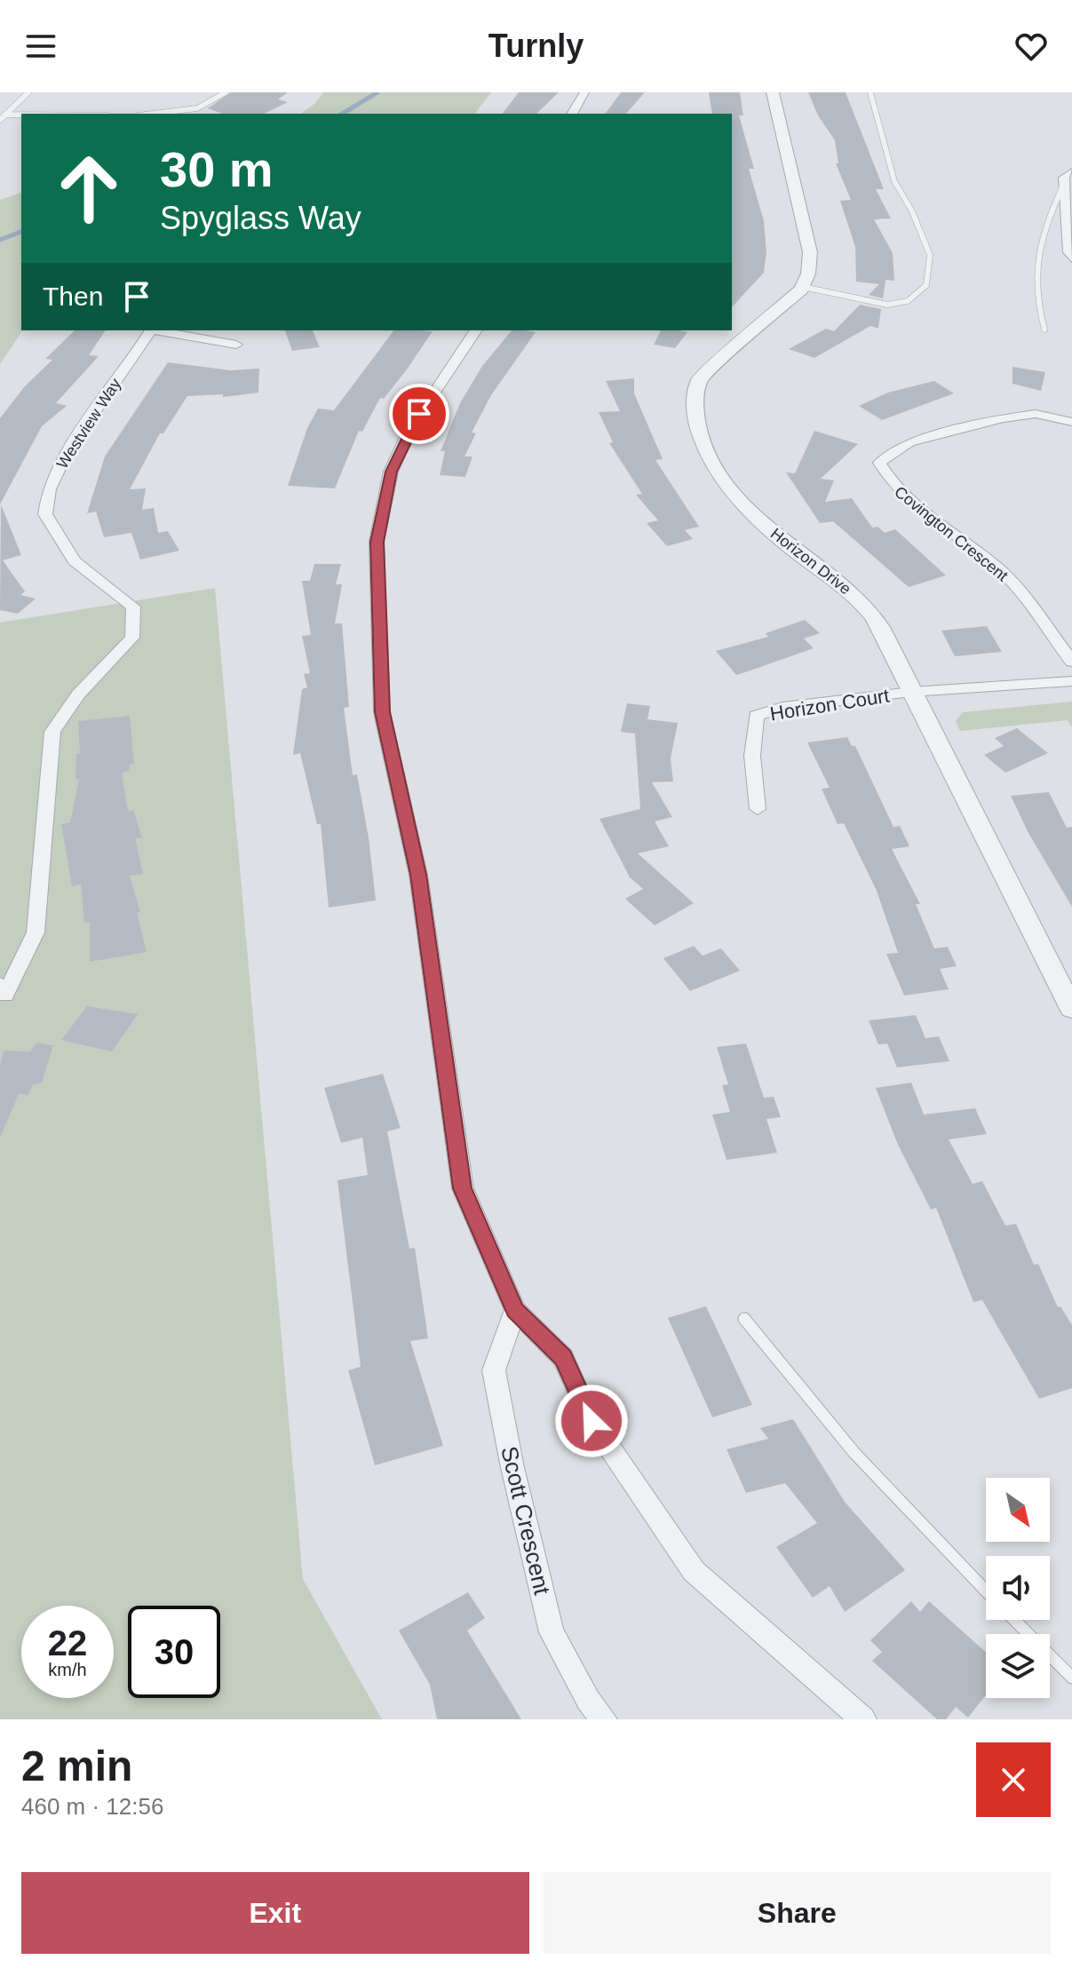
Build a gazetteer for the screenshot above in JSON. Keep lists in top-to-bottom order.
{
  "streets": {
    "street": [
      "Westview Way",
      "Covington Crescent",
      "Horizon Drive",
      "Horizon Court",
      "Scott Crescent"
    ]
  },
  "crossings": [
    ["Horizon Drive", "Horizon Court"]
  ],
  "north": "bottom right",
  "page": {
    "header": "Turnly",
    "turn": ["30 m", "Spyglass Way"],
    "then": "Then",
    "speed": "22 km/h",
    "limit": "30",
    "heading": ["2 min", "460 m · 12:56"],
    "buttons": ["Exit", "Share"]
  }
}
